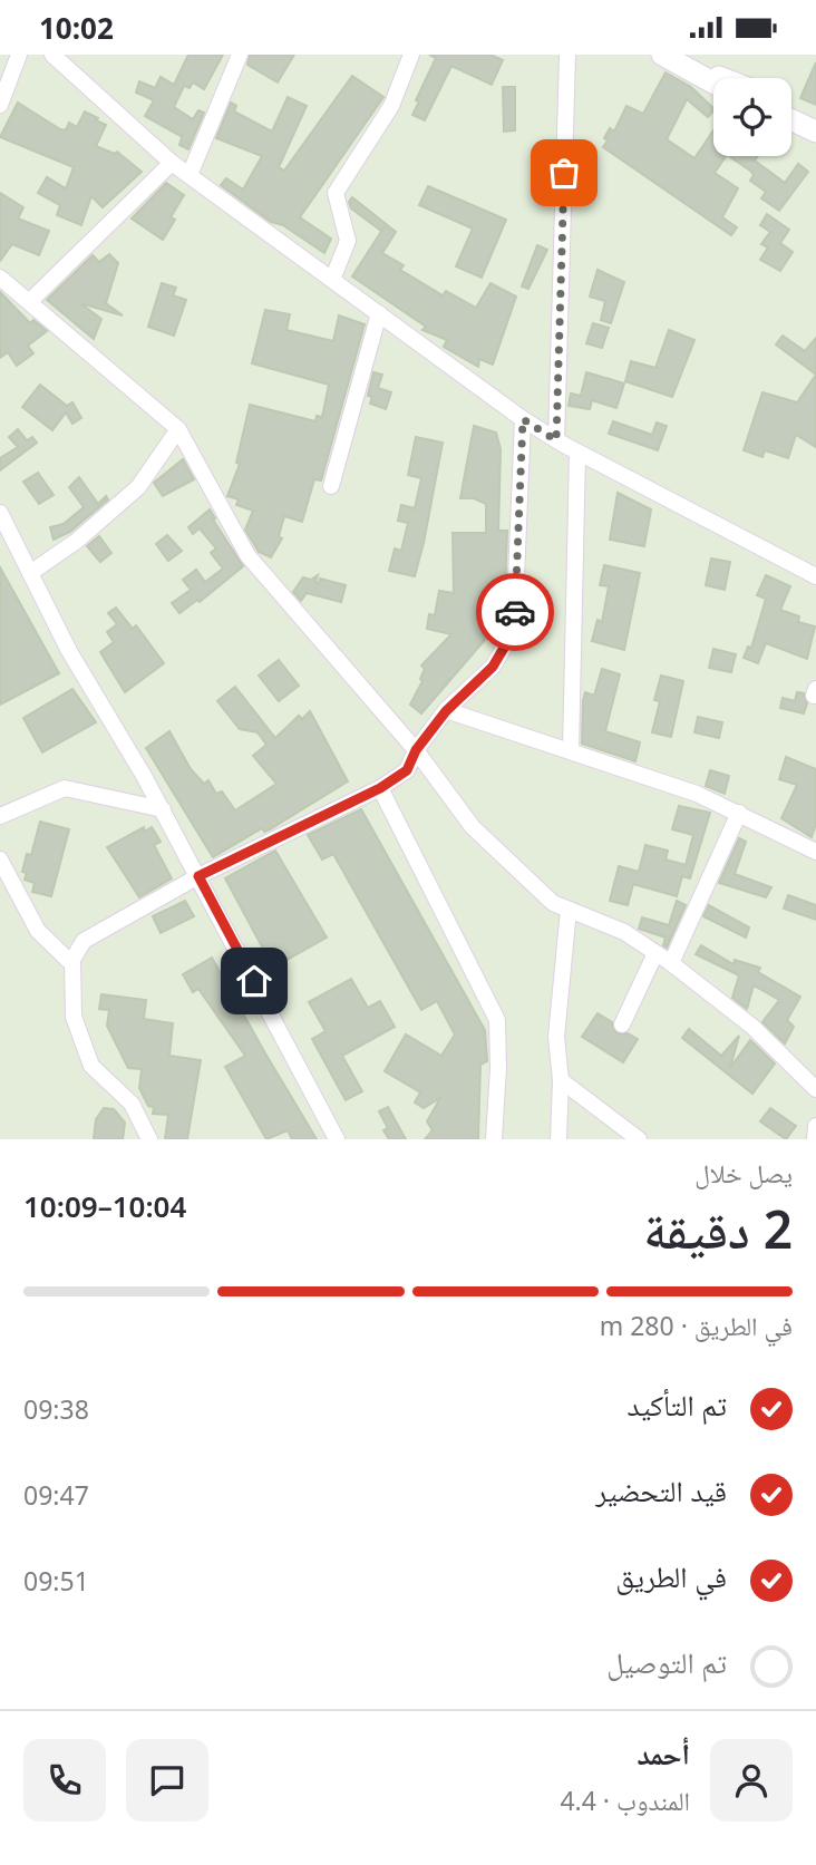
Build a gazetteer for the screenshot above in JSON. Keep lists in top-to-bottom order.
{
  "page": {
    "status": "10:02",
    "heading": ["2 دقيقة", "يصل خلال", "10:04–10:09"],
    "panel": ["أحمد", "المندوب · 4.4"],
    "bar": "في الطريق · 280 m",
    "list": [
      ["تم التأكيد", "09:38"],
      ["قيد التحضير", "09:47"],
      ["في الطريق", "09:51"],
      "تم التوصيل"
    ]
  }
}
